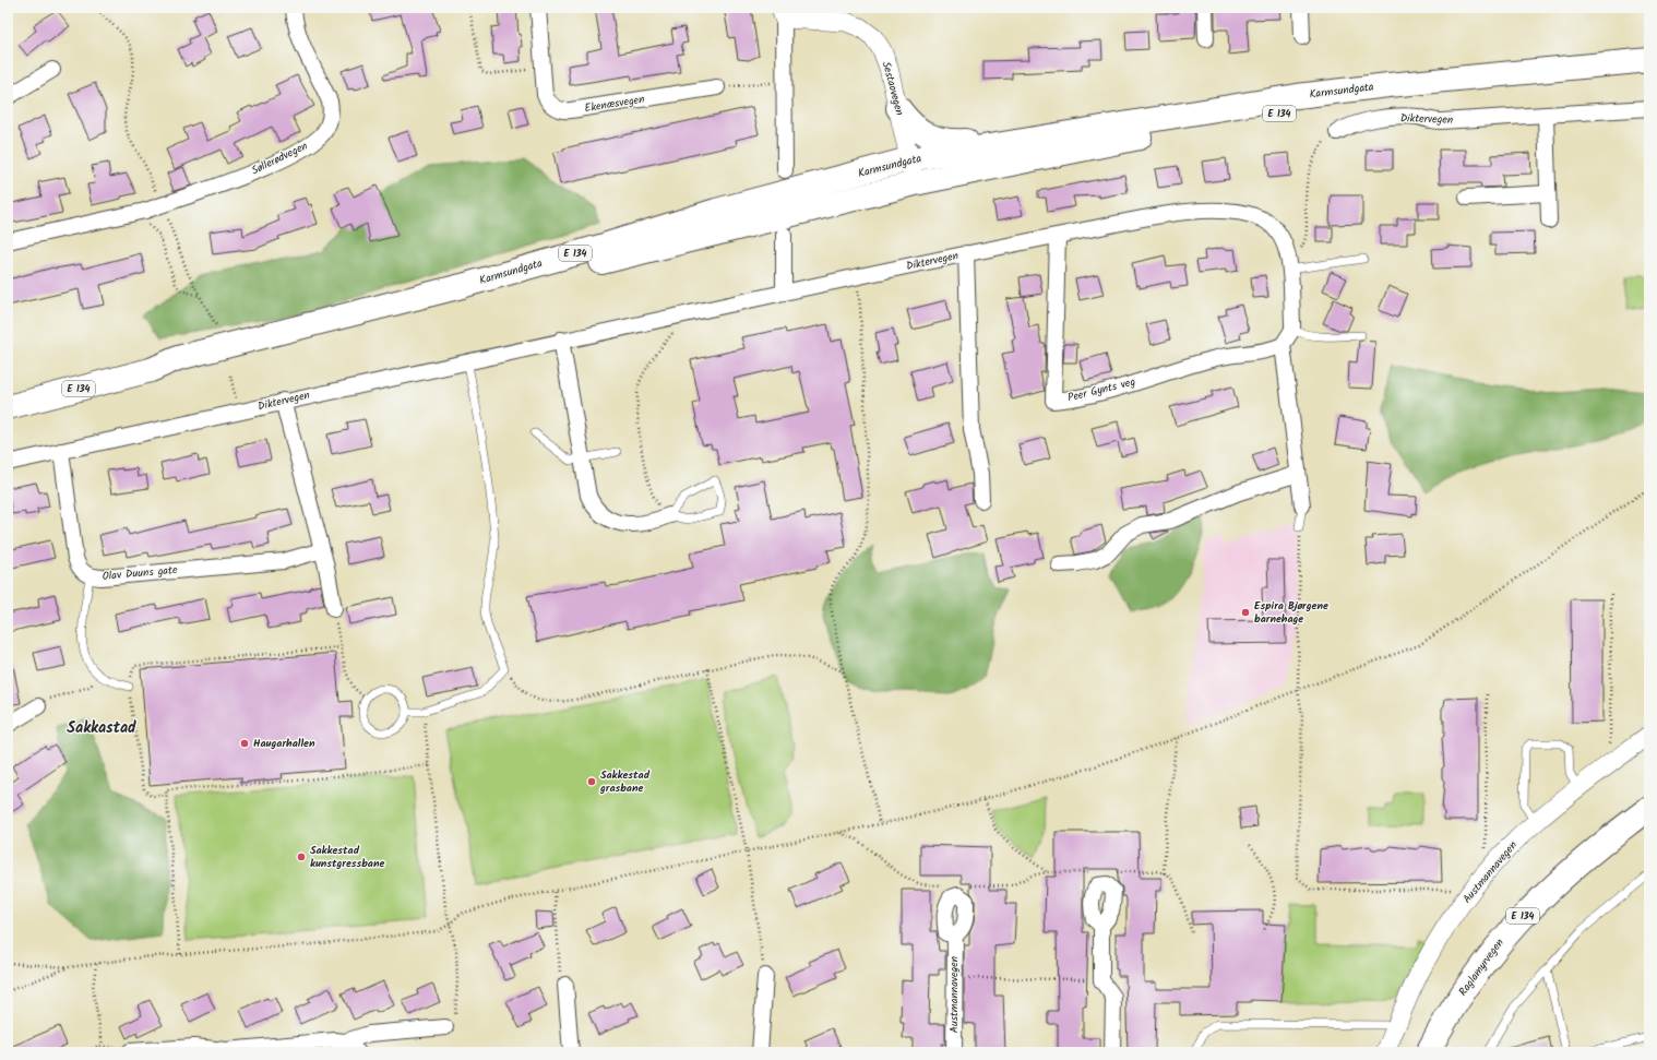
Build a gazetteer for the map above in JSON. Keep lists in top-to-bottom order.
{
  "streets": {
    "highway": ["Karmsundgata", "E 134", "Raglamyrvegen"],
    "street": [
      "Sestaovegen",
      "Ekenæsvegen",
      "Diktervegen",
      "Søllerødvegen",
      "Peer Gynts veg",
      "Olav Duuns gate",
      "Austmannavegen"
    ]
  },
  "crossings": [
    ["Sestaovegen", "Karmsundgata"],
    ["Sestaovegen", "E 134"],
    ["Karmsundgata", "E 134"],
    ["Diktervegen", "Peer Gynts veg"],
    ["Diktervegen", "Olav Duuns gate"]
  ],
  "districts": ["Sakkastad"],
  "places": [
    "Espira Bjørgene barnehage",
    "Haugarhallen",
    "Sakkestad grasbane",
    "Sakkestad kunstgressbane"
  ]
}
